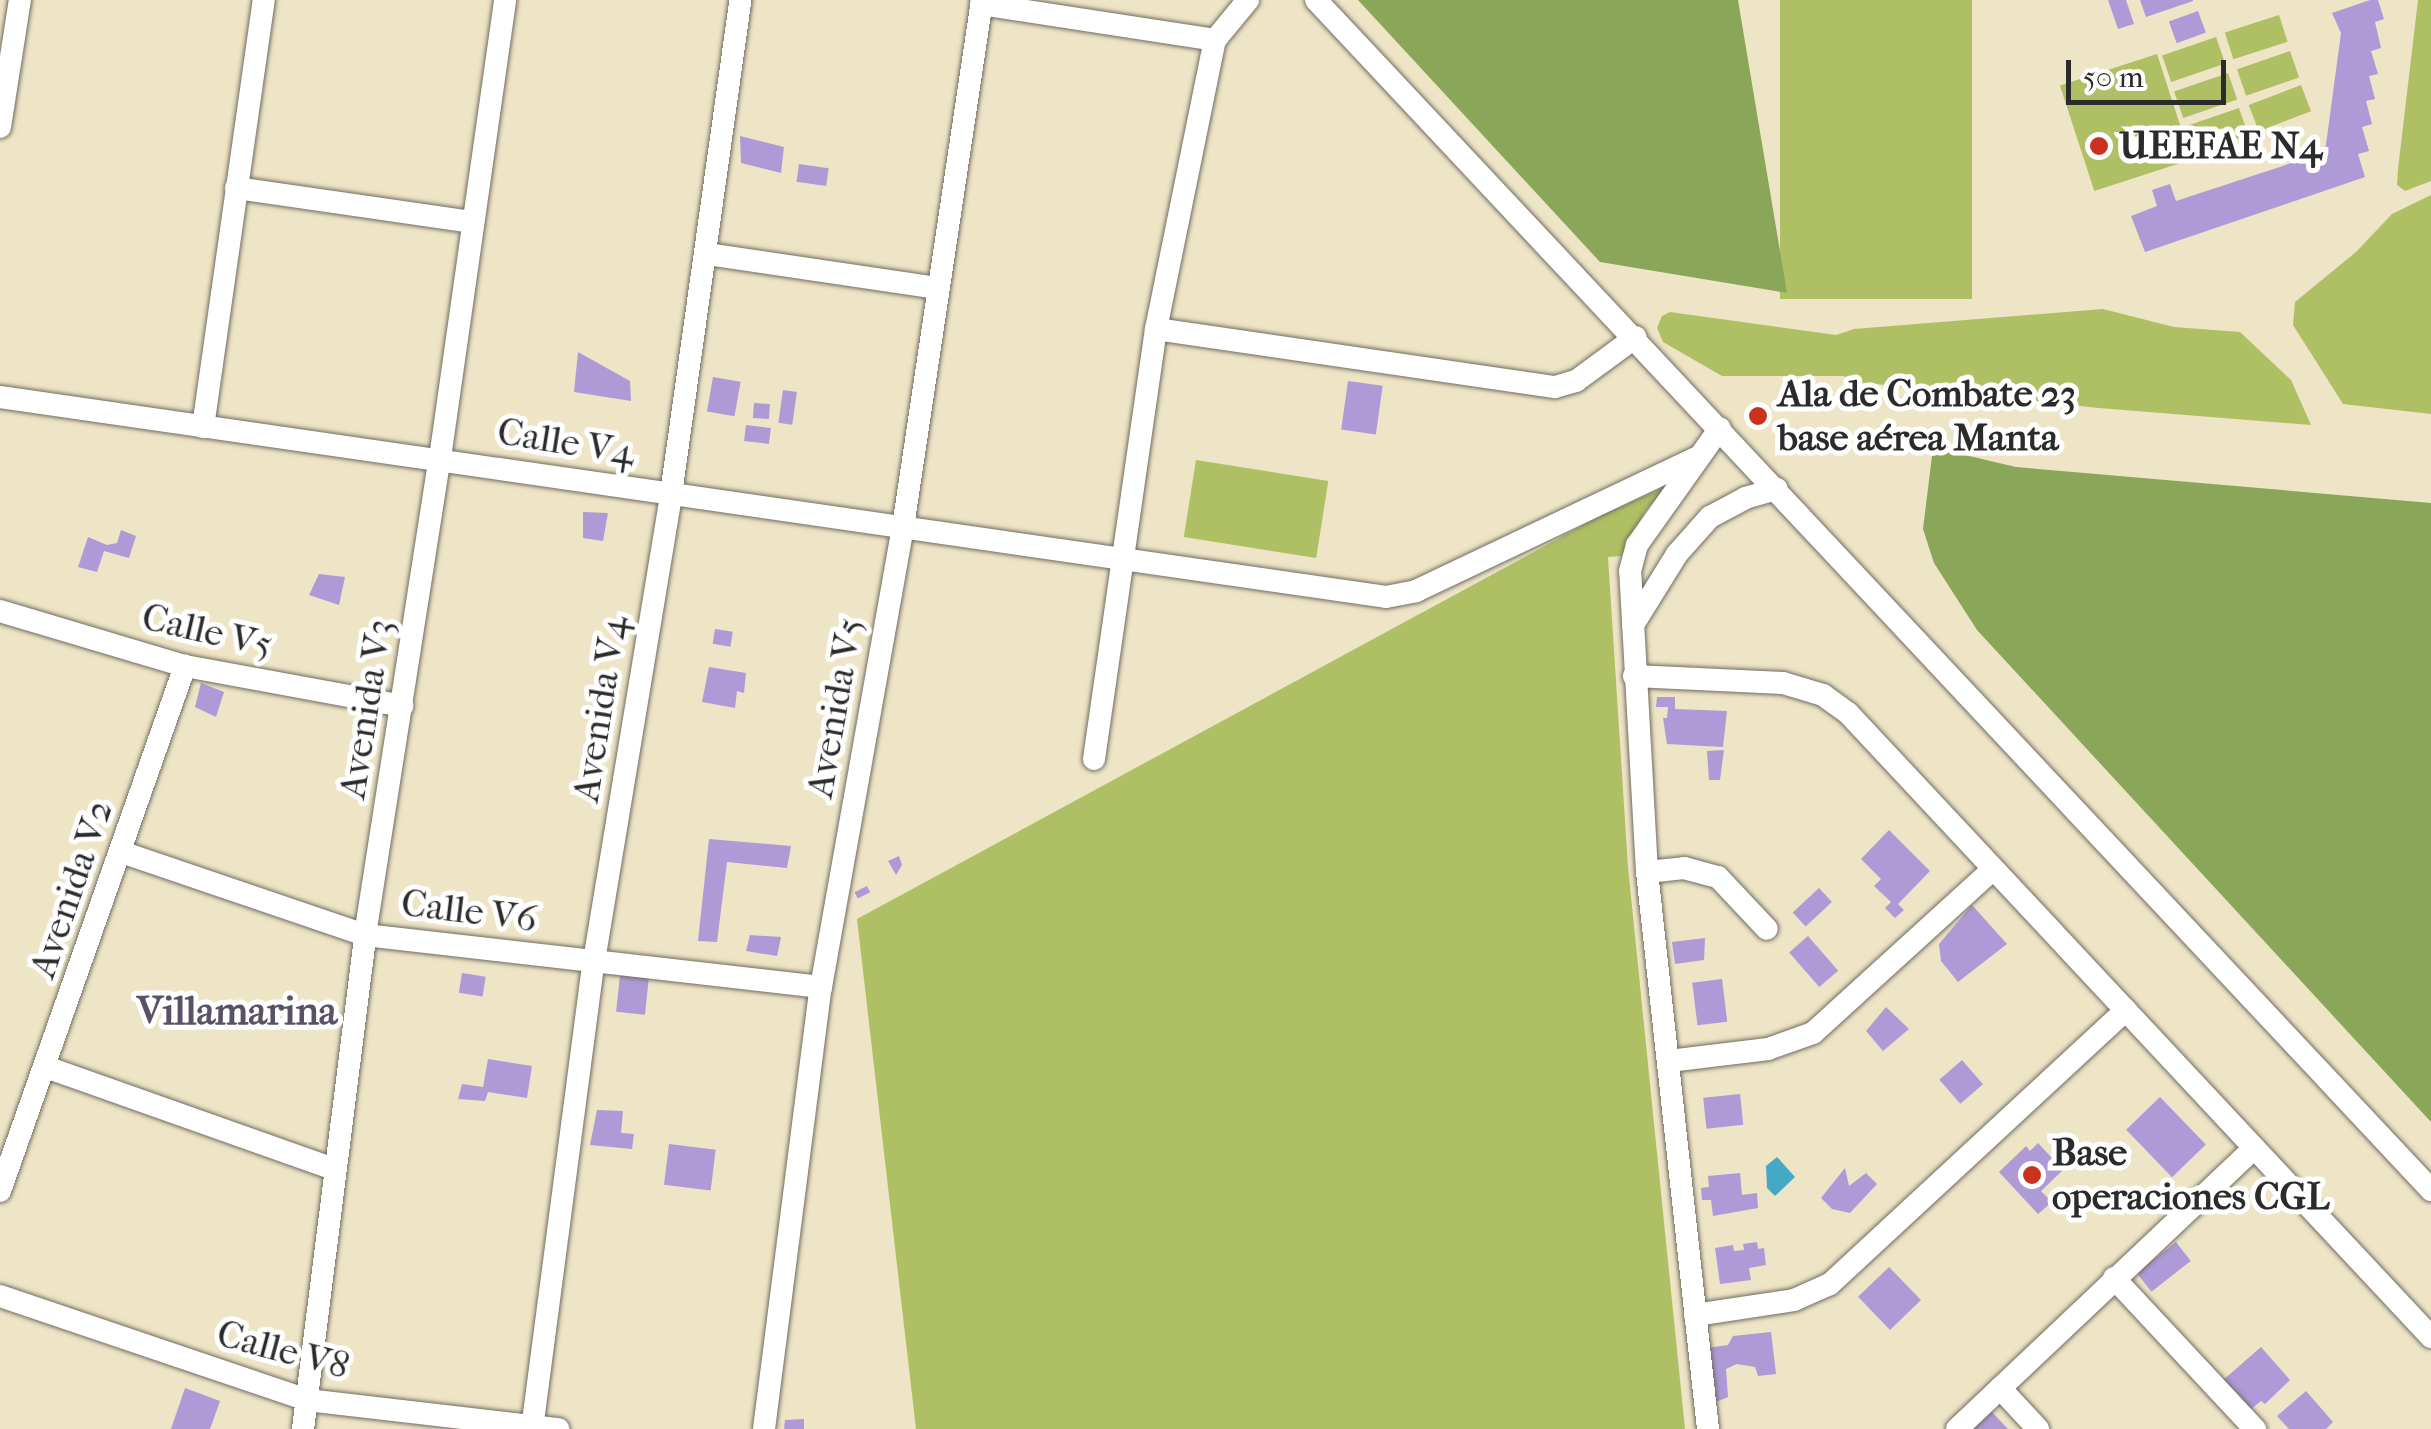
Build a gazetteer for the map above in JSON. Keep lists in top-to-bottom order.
{
  "streets": {
    "street": [
      "Calle V4",
      "Calle V5",
      "Avenida V5",
      "Avenida V3",
      "Avenida V4",
      "Avenida V2",
      "Calle V6",
      "Calle V8"
    ]
  },
  "crossings": [
    ["Calle V4", "Avenida V5"],
    ["Calle V4", "Avenida V3"],
    ["Calle V4", "Avenida V4"],
    ["Calle V5", "Avenida V3"],
    ["Calle V5", "Avenida V2"],
    ["Avenida V5", "Calle V6"],
    ["Avenida V3", "Calle V6"],
    ["Avenida V3", "Calle V8"],
    ["Avenida V4", "Calle V6"],
    ["Avenida V4", "Calle V8"],
    ["Avenida V2", "Calle V6"]
  ],
  "districts": ["Villamarina"],
  "places": ["UEEFAE N4", "Ala de Combate 23 base aérea Manta", "Base operaciones CGL"],
  "scale_bar": "50 m"
}
